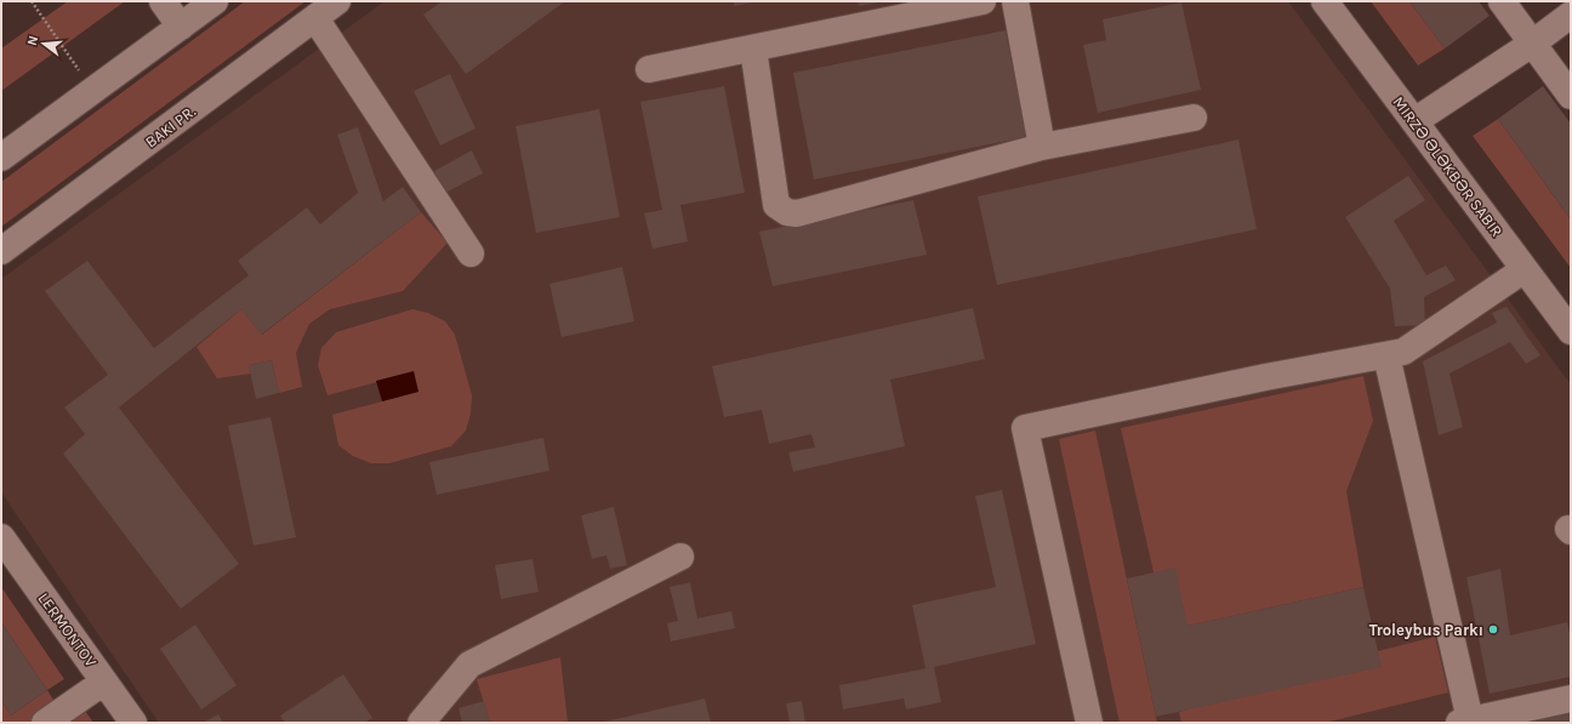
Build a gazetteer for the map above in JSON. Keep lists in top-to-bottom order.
{
  "streets": {
    "street": ["MIRZƏ ƏLƏKBƏR SABIR", "LERMONTOV"]
  },
  "places": ["Troleybus Parkı"],
  "north": "left"
}
